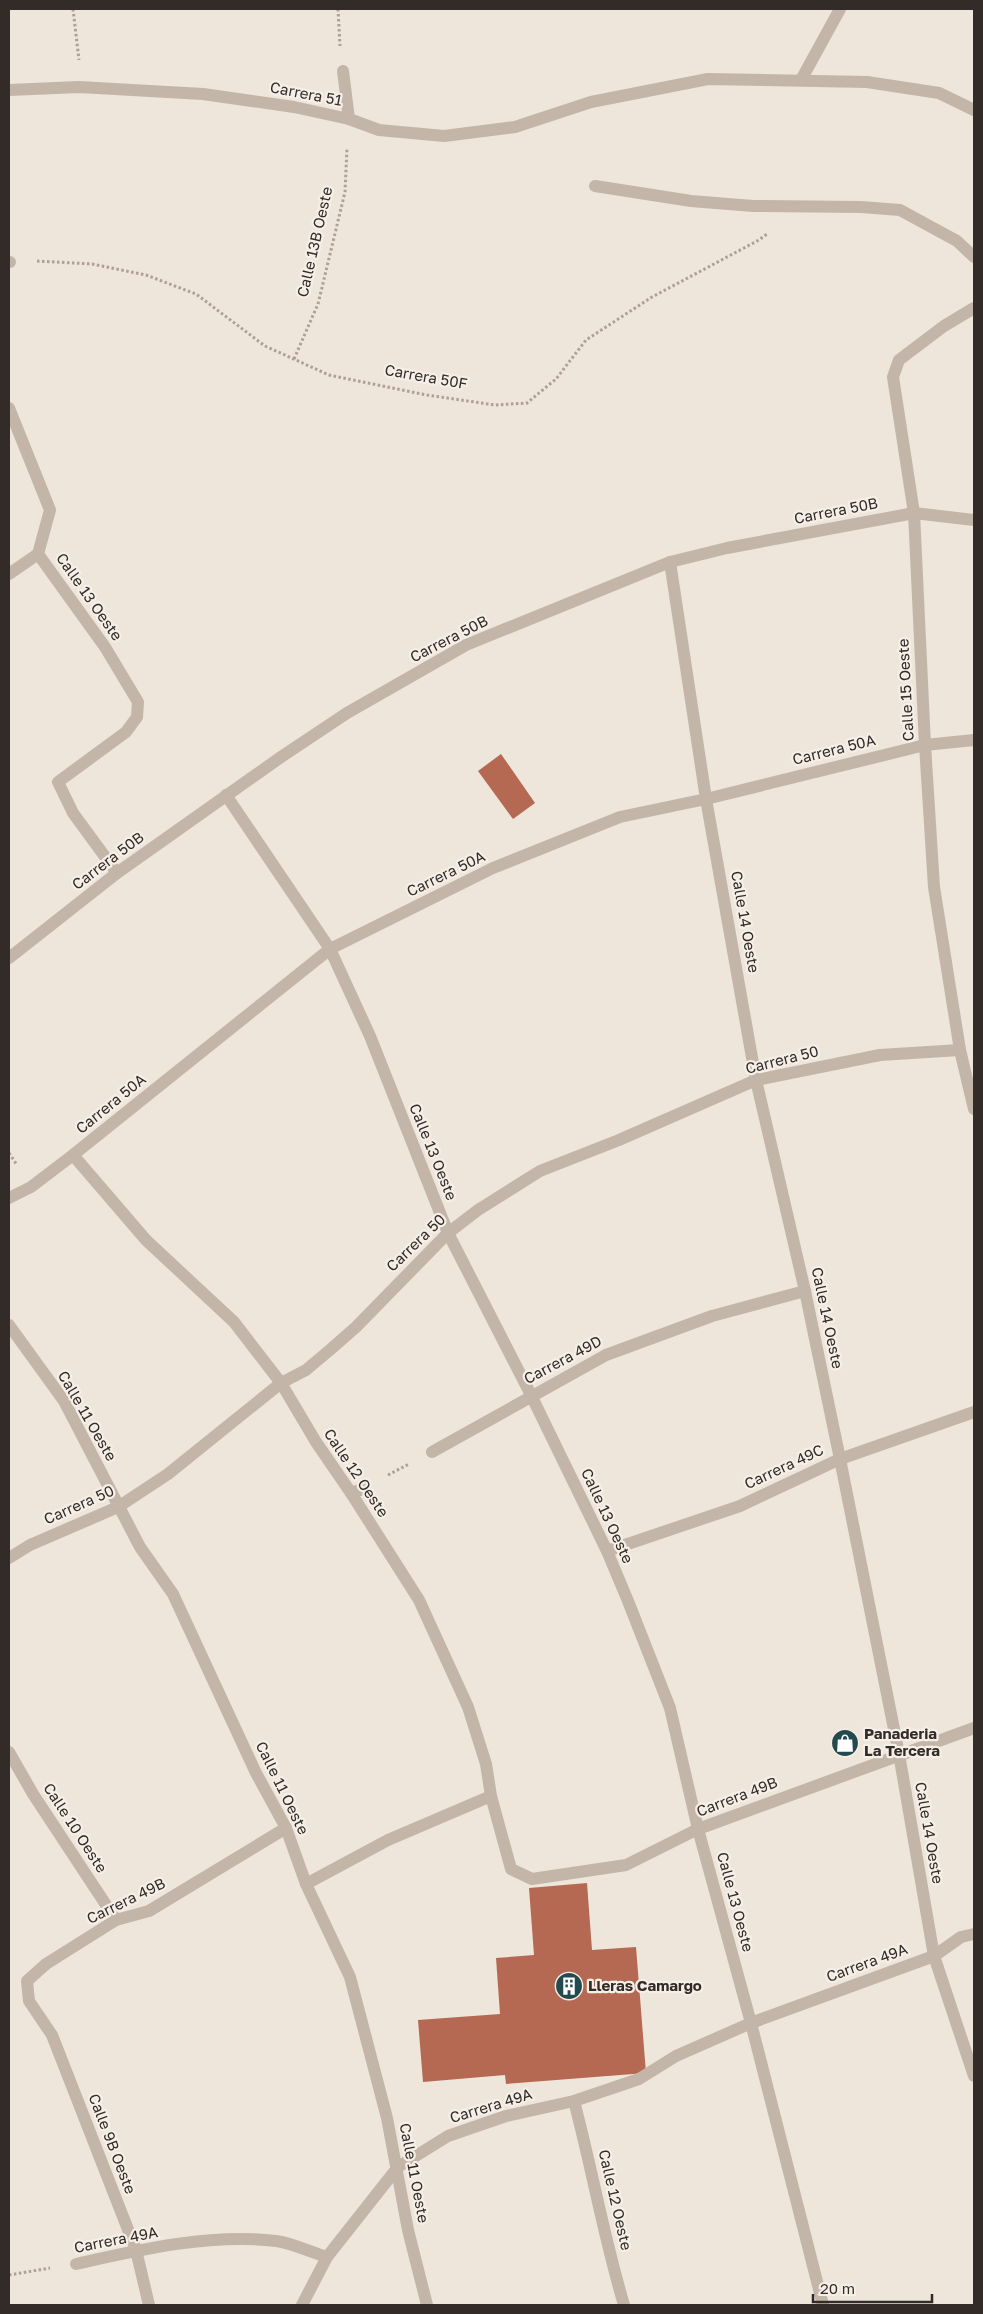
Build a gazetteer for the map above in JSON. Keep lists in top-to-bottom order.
{
  "streets": {
    "street": [
      "Carrera 51",
      "Carrera 50B",
      "Calle 13 Oeste",
      "Calle 15 Oeste",
      "Carrera 50A",
      "Calle 14 Oeste",
      "Carrera 50",
      "Carrera 49D",
      "Calle 11 Oeste",
      "Carrera 49C",
      "Calle 12 Oeste",
      "Carrera 49B",
      "Calle 10 Oeste",
      "Carrera 49A",
      "Calle 9B Oeste"
    ],
    "path": ["Calle 13B Oeste", "Carrera 50F"]
  },
  "crossings": [
    ["Carrera 51", "Calle 13B Oeste"],
    ["Calle 13B Oeste", "Carrera 50F"],
    ["Carrera 50B", "Calle 13 Oeste"],
    ["Carrera 50B", "Calle 15 Oeste"],
    ["Carrera 50B", "Calle 14 Oeste"],
    ["Calle 13 Oeste", "Carrera 50A"],
    ["Calle 13 Oeste", "Carrera 50"],
    ["Calle 13 Oeste", "Carrera 49D"],
    ["Calle 13 Oeste", "Carrera 49C"],
    ["Calle 13 Oeste", "Carrera 49B"],
    ["Calle 13 Oeste", "Carrera 49A"],
    ["Calle 15 Oeste", "Carrera 50A"],
    ["Calle 15 Oeste", "Carrera 50"],
    ["Carrera 50A", "Calle 14 Oeste"],
    ["Carrera 50A", "Calle 12 Oeste"],
    ["Calle 14 Oeste", "Carrera 50"],
    ["Calle 14 Oeste", "Carrera 49D"],
    ["Calle 14 Oeste", "Carrera 49C"],
    ["Calle 14 Oeste", "Carrera 49B"],
    ["Calle 14 Oeste", "Carrera 49A"],
    ["Carrera 50", "Calle 11 Oeste"],
    ["Carrera 50", "Calle 12 Oeste"],
    ["Calle 11 Oeste", "Carrera 49B"],
    ["Calle 11 Oeste", "Carrera 49A"],
    ["Calle 12 Oeste", "Carrera 49B"],
    ["Calle 12 Oeste", "Carrera 49A"],
    ["Carrera 49B", "Calle 10 Oeste"],
    ["Carrera 49B", "Calle 9B Oeste"],
    ["Carrera 49A", "Calle 9B Oeste"]
  ],
  "places": {
    "shop": ["Panaderia La Tercera"],
    "building": ["Lleras Camargo"]
  },
  "scale_bar": "20 m"
}
